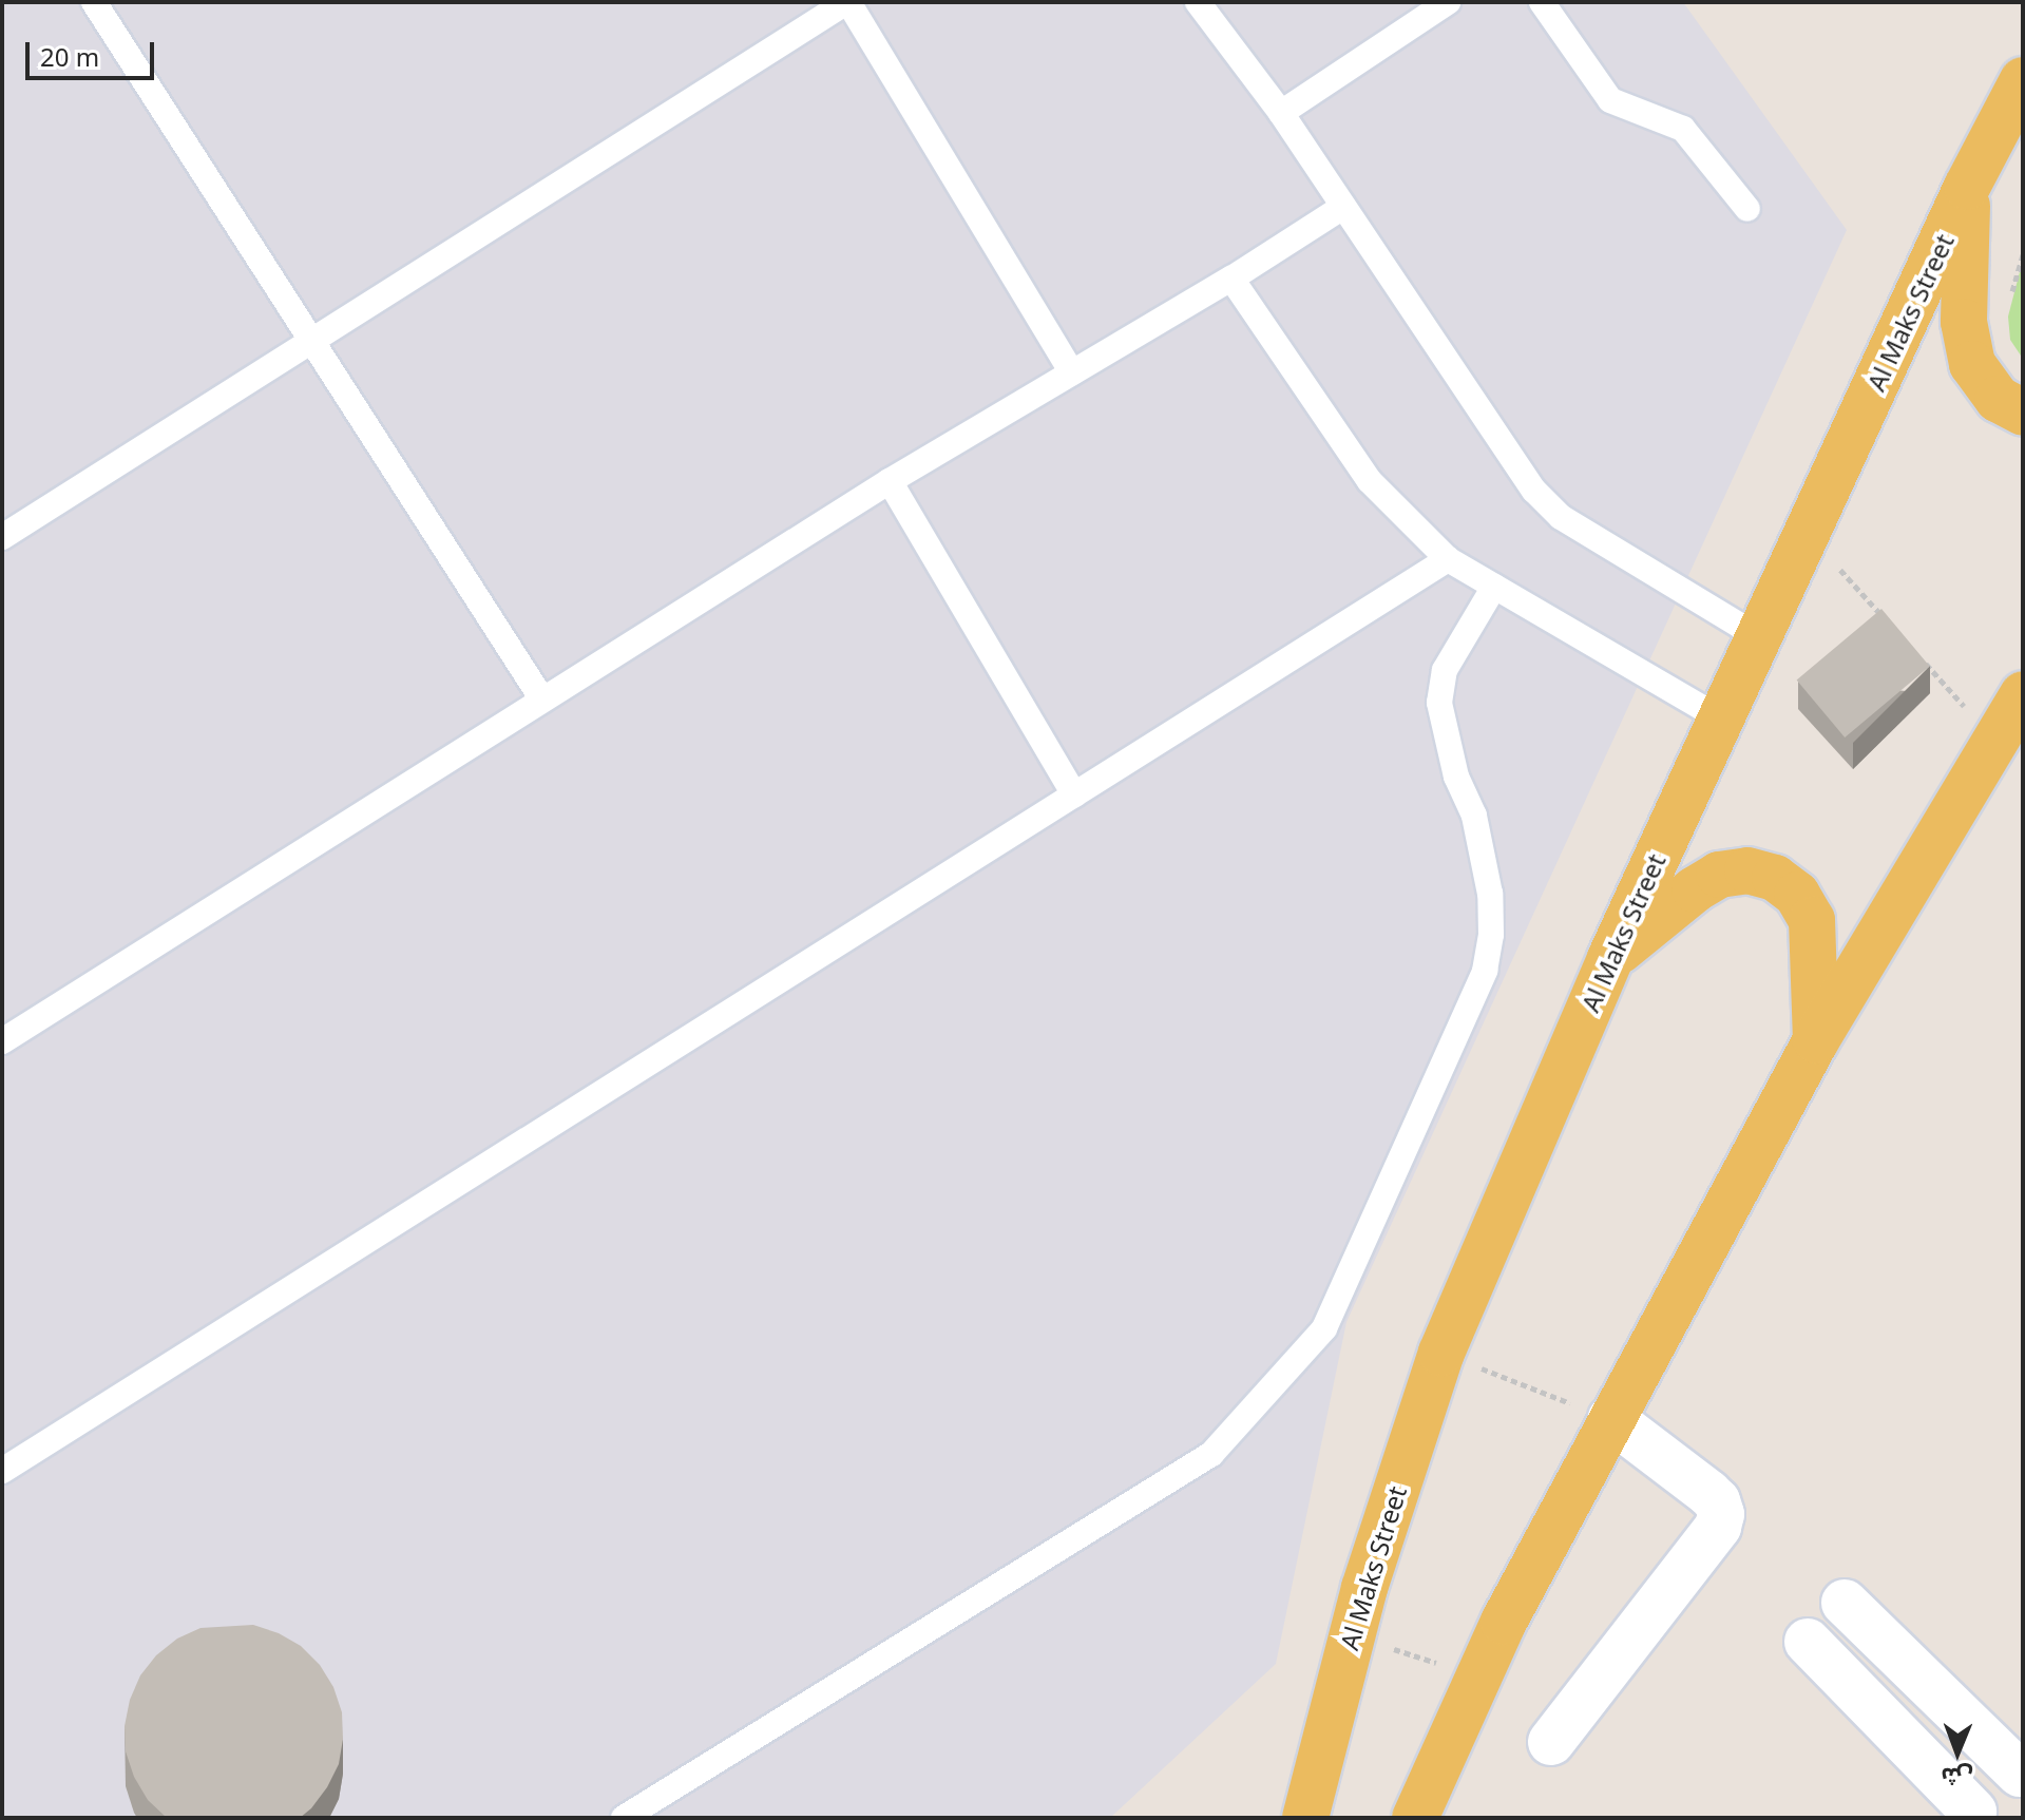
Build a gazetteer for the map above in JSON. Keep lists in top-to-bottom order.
{
  "streets": {
    "main road": ["Al Maks Street"]
  },
  "scale_bar": "20 m",
  "north": "bottom"
}
